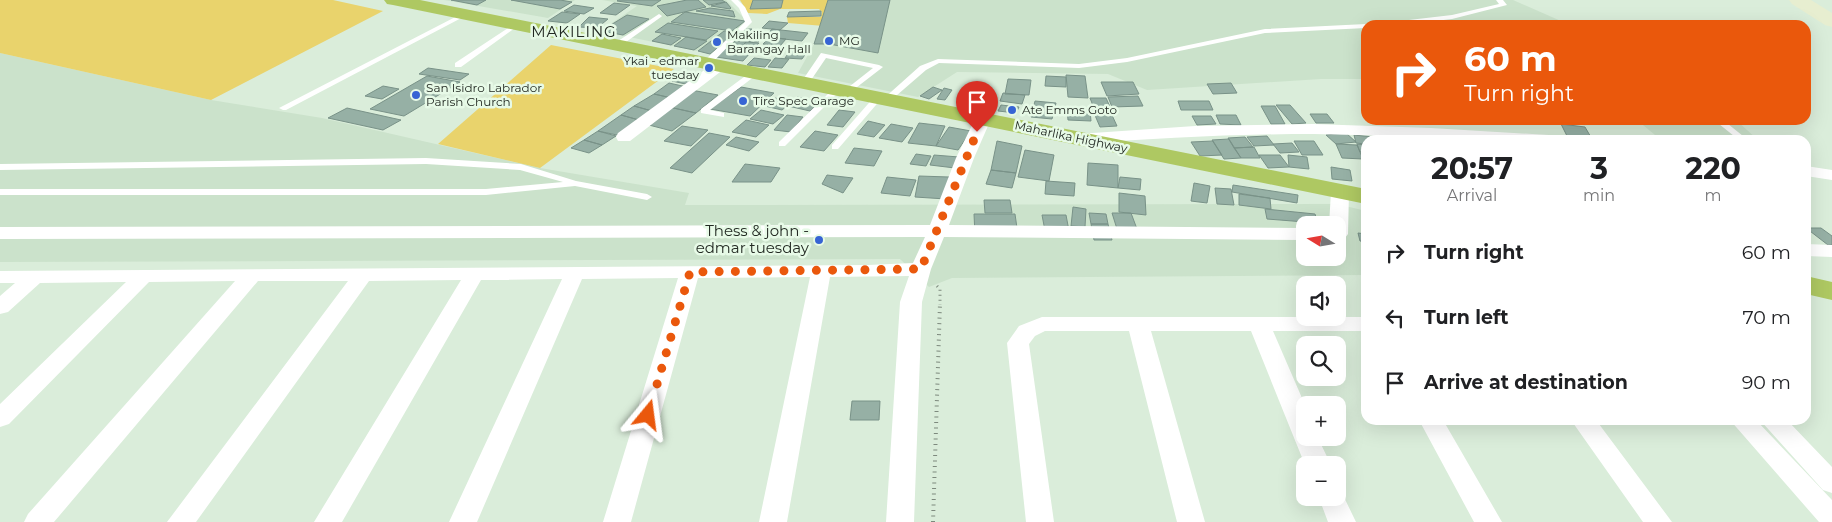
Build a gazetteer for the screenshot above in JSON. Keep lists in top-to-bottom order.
{
  "streets": {
    "highway": ["Maharlika Highway"]
  },
  "districts": ["MAKILING"],
  "places": [
    "MG",
    "Makiling Barangay Hall",
    "Ykai - edmar tuesday",
    "San Isidro Labrador Parish Church",
    "Tire Spec Garage",
    "Ate Emms Goto",
    "Thess & john - edmar tuesday"
  ],
  "north": "left",
  "page": {
    "turn": ["60 m", "Turn right"],
    "eta": [
      "20:57",
      "Arrival",
      "3",
      "min",
      "220",
      "m"
    ],
    "map_buttons": ["+", "−"],
    "list": [
      {
        "name": "Turn right",
        "value": "60 m"
      },
      {
        "name": "Turn left",
        "value": "70 m"
      },
      {
        "name": "Arrive at destination",
        "value": "90 m"
      }
    ]
  }
}
